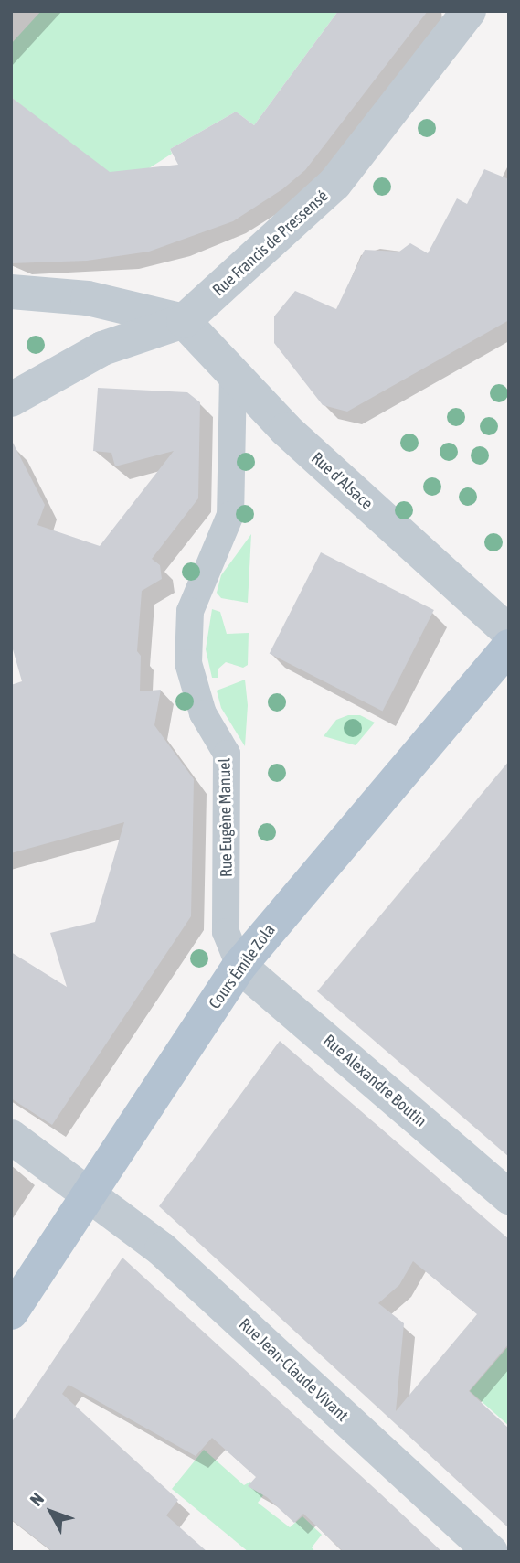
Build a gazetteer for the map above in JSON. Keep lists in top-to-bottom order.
{
  "streets": {
    "main road": ["Cours Émile Zola"],
    "street": [
      "Rue Francis de Pressensé",
      "Rue d'Alsace",
      "Rue Eugène Manuel",
      "Rue Alexandre Boutin",
      "Rue Jean-Claude Vivant"
    ]
  },
  "crossings": [
    ["Rue Francis de Pressensé", "Rue d'Alsace"],
    ["Rue d'Alsace", "Rue Eugène Manuel"],
    ["Rue Eugène Manuel", "Cours Émile Zola"],
    ["Rue Eugène Manuel", "Rue Alexandre Boutin"],
    ["Cours Émile Zola", "Rue Alexandre Boutin"],
    ["Cours Émile Zola", "Rue Jean-Claude Vivant"]
  ],
  "north": "top left"
}
